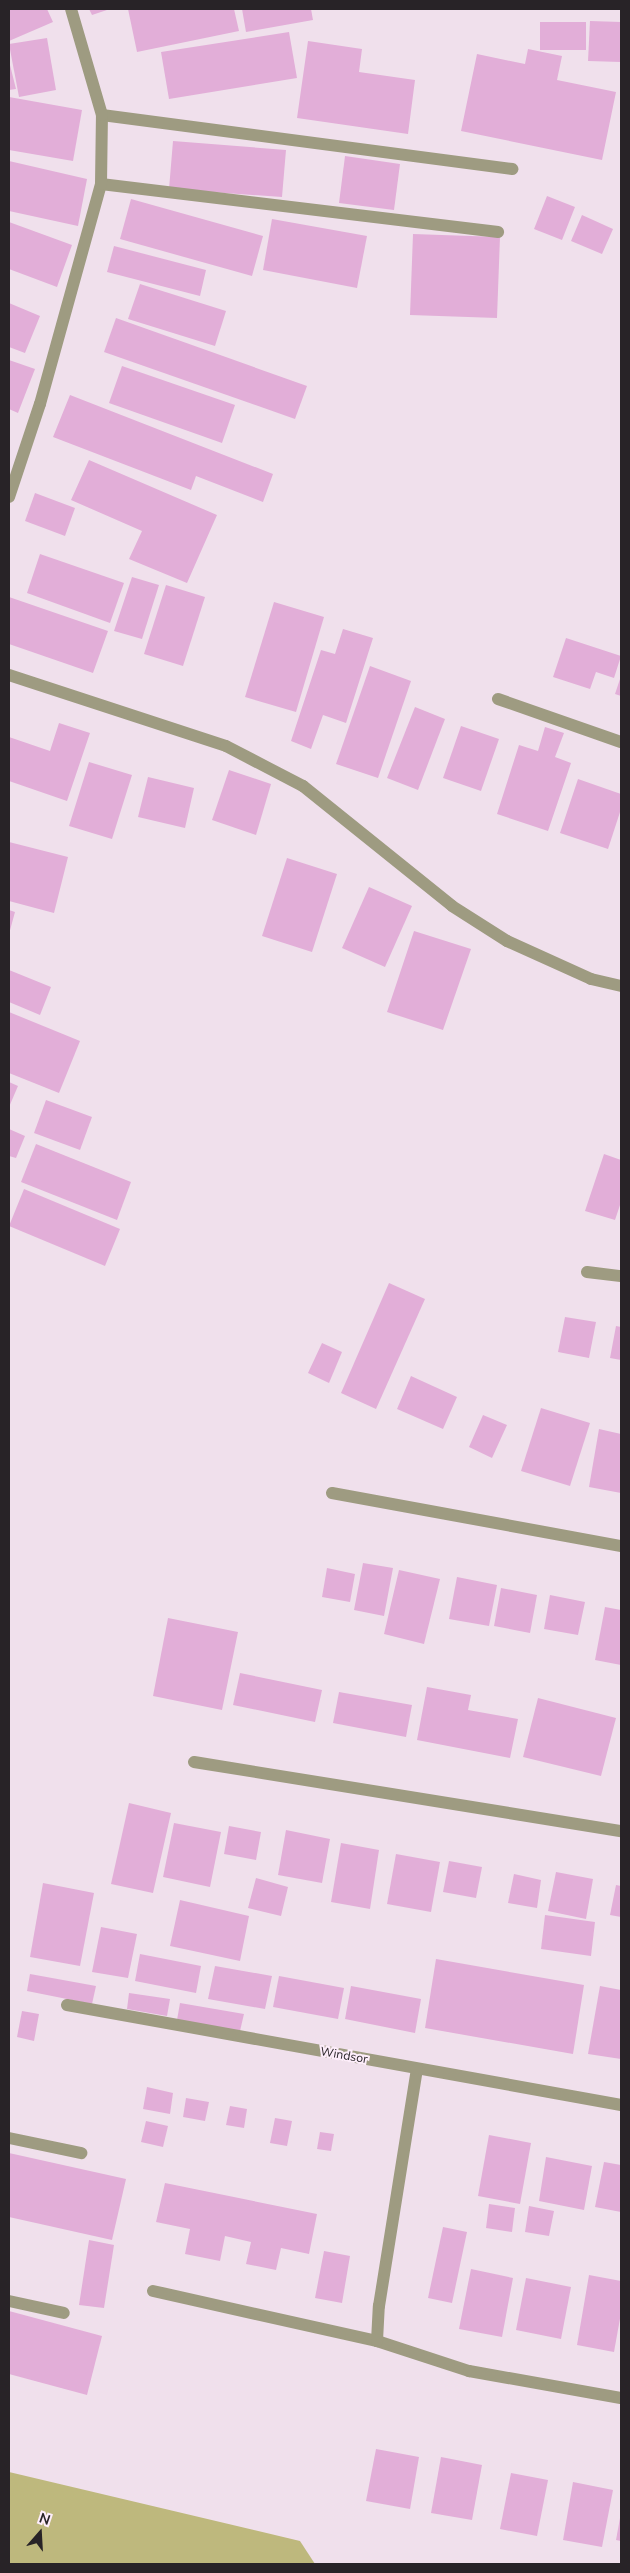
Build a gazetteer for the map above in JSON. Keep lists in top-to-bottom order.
{
  "streets": {
    "street": ["Windsor"]
  },
  "north": "top"
}
